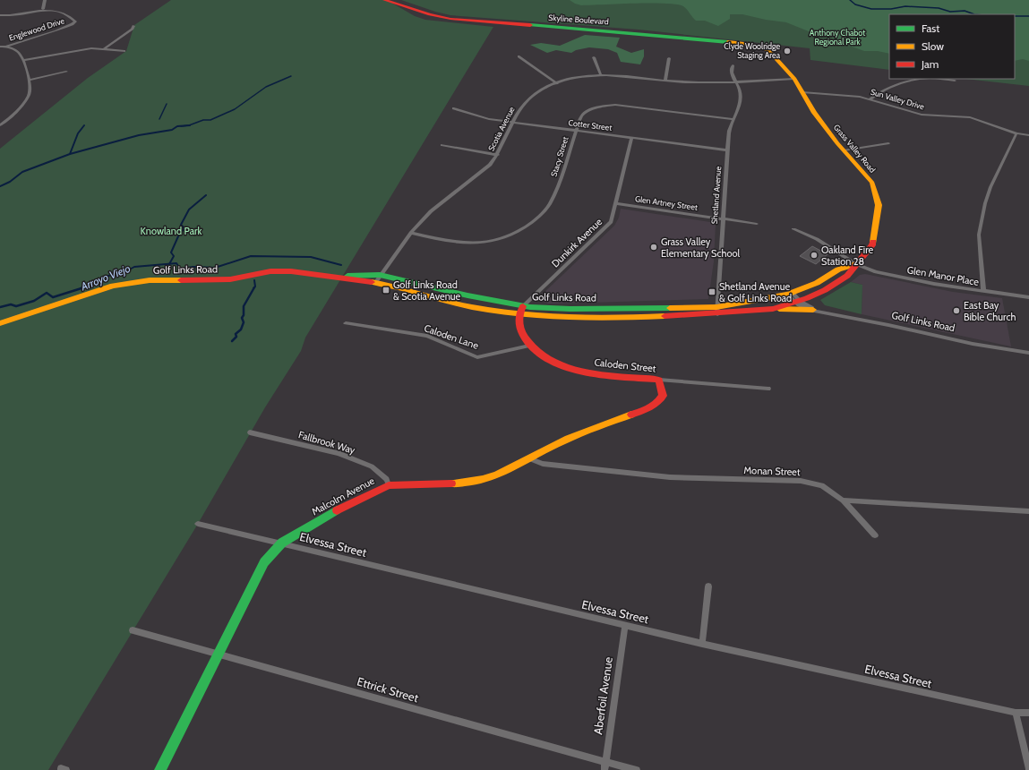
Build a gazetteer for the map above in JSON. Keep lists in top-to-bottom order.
{
  "streets": {
    "main road": [
      "Skyline Boulevard",
      "Grass Valley Road",
      "Golf Links Road",
      "Caloden Street",
      "Malcolm Avenue"
    ],
    "street": [
      "Englewood Drive",
      "Sun Valley Drive",
      "Cotter Street",
      "Scotia Avenue",
      "Stacy Street",
      "Shetland Avenue",
      "Glen Artney Street",
      "Dunkirk Avenue",
      "Glen Manor Place",
      "Caloden Lane",
      "Fallbrook Way",
      "Monan Street",
      "Elvessa Street",
      "Ettrick Street",
      "Aberfoil Avenue"
    ]
  },
  "crossings": [
    ["Skyline Boulevard", "Grass Valley Road"],
    ["Sun Valley Drive", "Grass Valley Road"],
    ["Cotter Street", "Scotia Avenue"],
    ["Cotter Street", "Stacy Street"],
    ["Cotter Street", "Shetland Avenue"],
    ["Cotter Street", "Dunkirk Avenue"],
    ["Scotia Avenue", "Grass Valley Road"],
    ["Scotia Avenue", "Stacy Street"],
    ["Scotia Avenue", "Shetland Avenue"],
    ["Scotia Avenue", "Golf Links Road"],
    ["Grass Valley Road", "Golf Links Road"],
    ["Grass Valley Road", "Glen Manor Place"],
    ["Stacy Street", "Shetland Avenue"],
    ["Shetland Avenue", "Glen Artney Street"],
    ["Shetland Avenue", "Golf Links Road"],
    ["Glen Artney Street", "Dunkirk Avenue"],
    ["Dunkirk Avenue", "Golf Links Road"],
    ["Golf Links Road", "Caloden Street"],
    ["Caloden Lane", "Caloden Street"],
    ["Caloden Street", "Malcolm Avenue"],
    ["Fallbrook Way", "Malcolm Avenue"],
    ["Monan Street", "Malcolm Avenue"],
    ["Malcolm Avenue", "Elvessa Street"],
    ["Malcolm Avenue", "Ettrick Street"],
    ["Elvessa Street", "Aberfoil Avenue"],
    ["Ettrick Street", "Aberfoil Avenue"]
  ],
  "water": ["Arroyo Viejo"],
  "parks": ["Anthony Chabot Regional Park", "Knowland Park"],
  "places": {
    "other": [
      "Clyde Woolridge Staging Area",
      "Grass Valley Elementary School",
      "Oakland Fire Station 28",
      "East Bay Bible Church"
    ],
    "transit": ["Golf Links Road & Scotia Avenue", "Shetland Avenue & Golf Links Road"]
  },
  "legend": ["Fast", "Slow", "Jam"]
}
